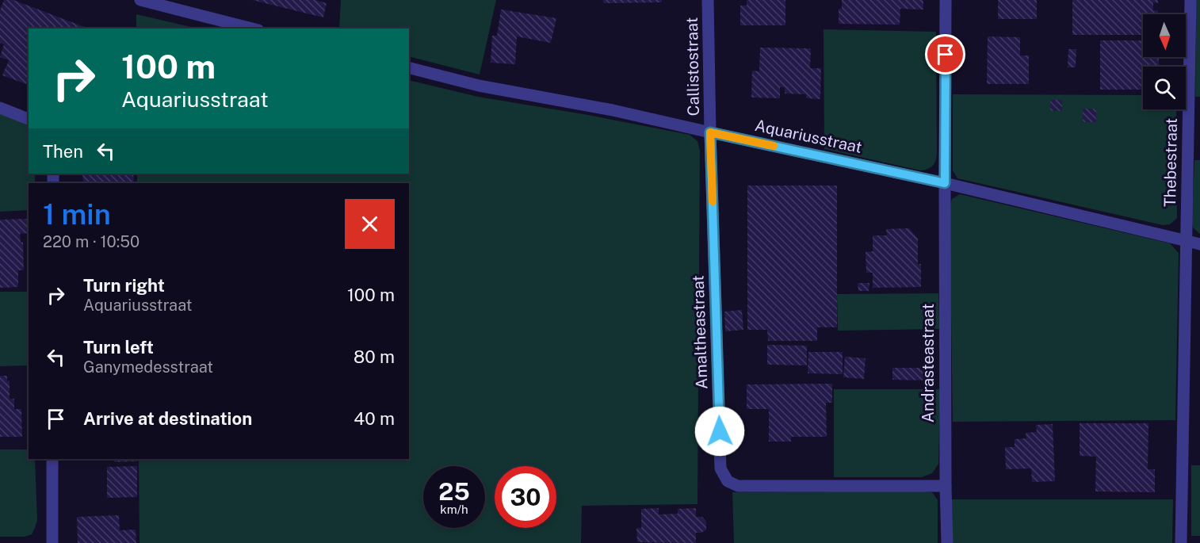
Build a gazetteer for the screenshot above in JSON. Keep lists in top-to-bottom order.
{
  "streets": {
    "street": [
      "Callistostraat",
      "Aquariusstraat",
      "Thebestraat",
      "Amaltheastraat",
      "Andrasteastraat"
    ]
  },
  "crossings": [
    ["Callistostraat", "Aquariusstraat"],
    ["Callistostraat", "Amaltheastraat"],
    ["Aquariusstraat", "Thebestraat"],
    ["Aquariusstraat", "Amaltheastraat"],
    ["Aquariusstraat", "Andrasteastraat"],
    ["Amaltheastraat", "Andrasteastraat"]
  ],
  "north": "bottom",
  "page": {
    "turn": ["100 m", "Aquariusstraat"],
    "then": "Then",
    "heading": ["1 min", "220 m · 10:50"],
    "list": [
      {
        "name": "Turn right",
        "note": "Aquariusstraat",
        "value": "100 m"
      },
      {
        "name": "Turn left",
        "note": "Ganymedesstraat",
        "value": "80 m"
      },
      {
        "name": "Arrive at destination",
        "value": "40 m"
      }
    ],
    "speed": "25 km/h",
    "limit": "30"
  }
}
